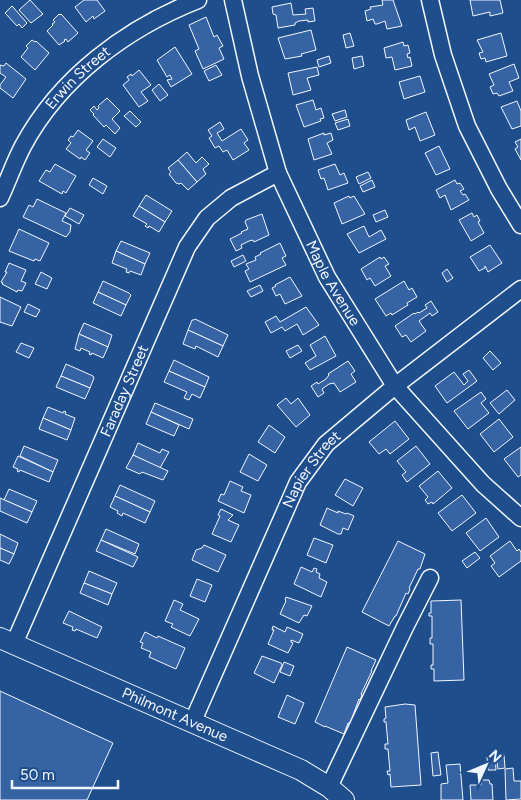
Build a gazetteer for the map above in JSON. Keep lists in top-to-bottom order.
{
  "streets": {
    "main road": ["Philmont Avenue"],
    "street": [
      "Erwin Street",
      "Maple Avenue",
      "Faraday Street",
      "Napier Street"
    ]
  },
  "crossings": [
    ["Maple Avenue", "Faraday Street"],
    ["Maple Avenue", "Napier Street"],
    ["Faraday Street", "Philmont Avenue"],
    ["Napier Street", "Philmont Avenue"]
  ],
  "scale_bar": "50 m",
  "north": "top right"
}
